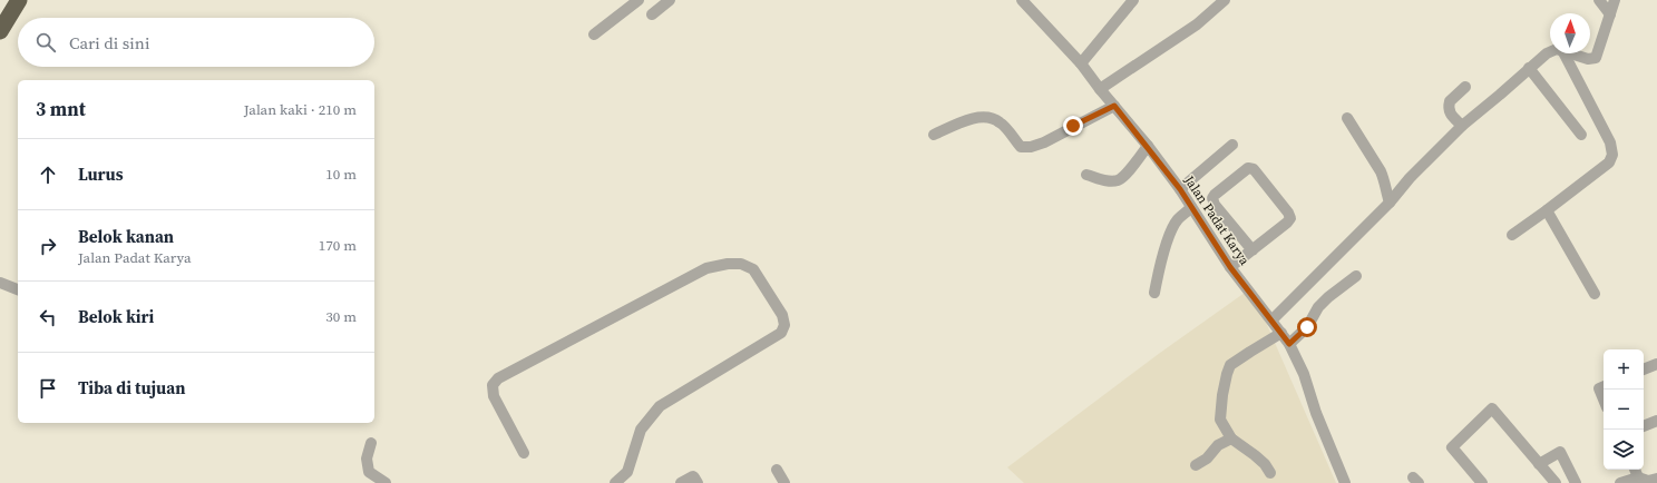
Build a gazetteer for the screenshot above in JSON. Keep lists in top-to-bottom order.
{
  "streets": {
    "street": ["Jalan Padat Karya"]
  },
  "north": "top",
  "page": {
    "search": "Cari di sini",
    "heading": ["3 mnt", "Jalan kaki · 210 m"],
    "list": [
      ["Lurus", "10 m"],
      ["Belok kanan", "Jalan Padat Karya", "170 m"],
      ["Belok kiri", "30 m"],
      "Tiba di tujuan"
    ],
    "map_buttons": ["+", "−"]
  }
}
